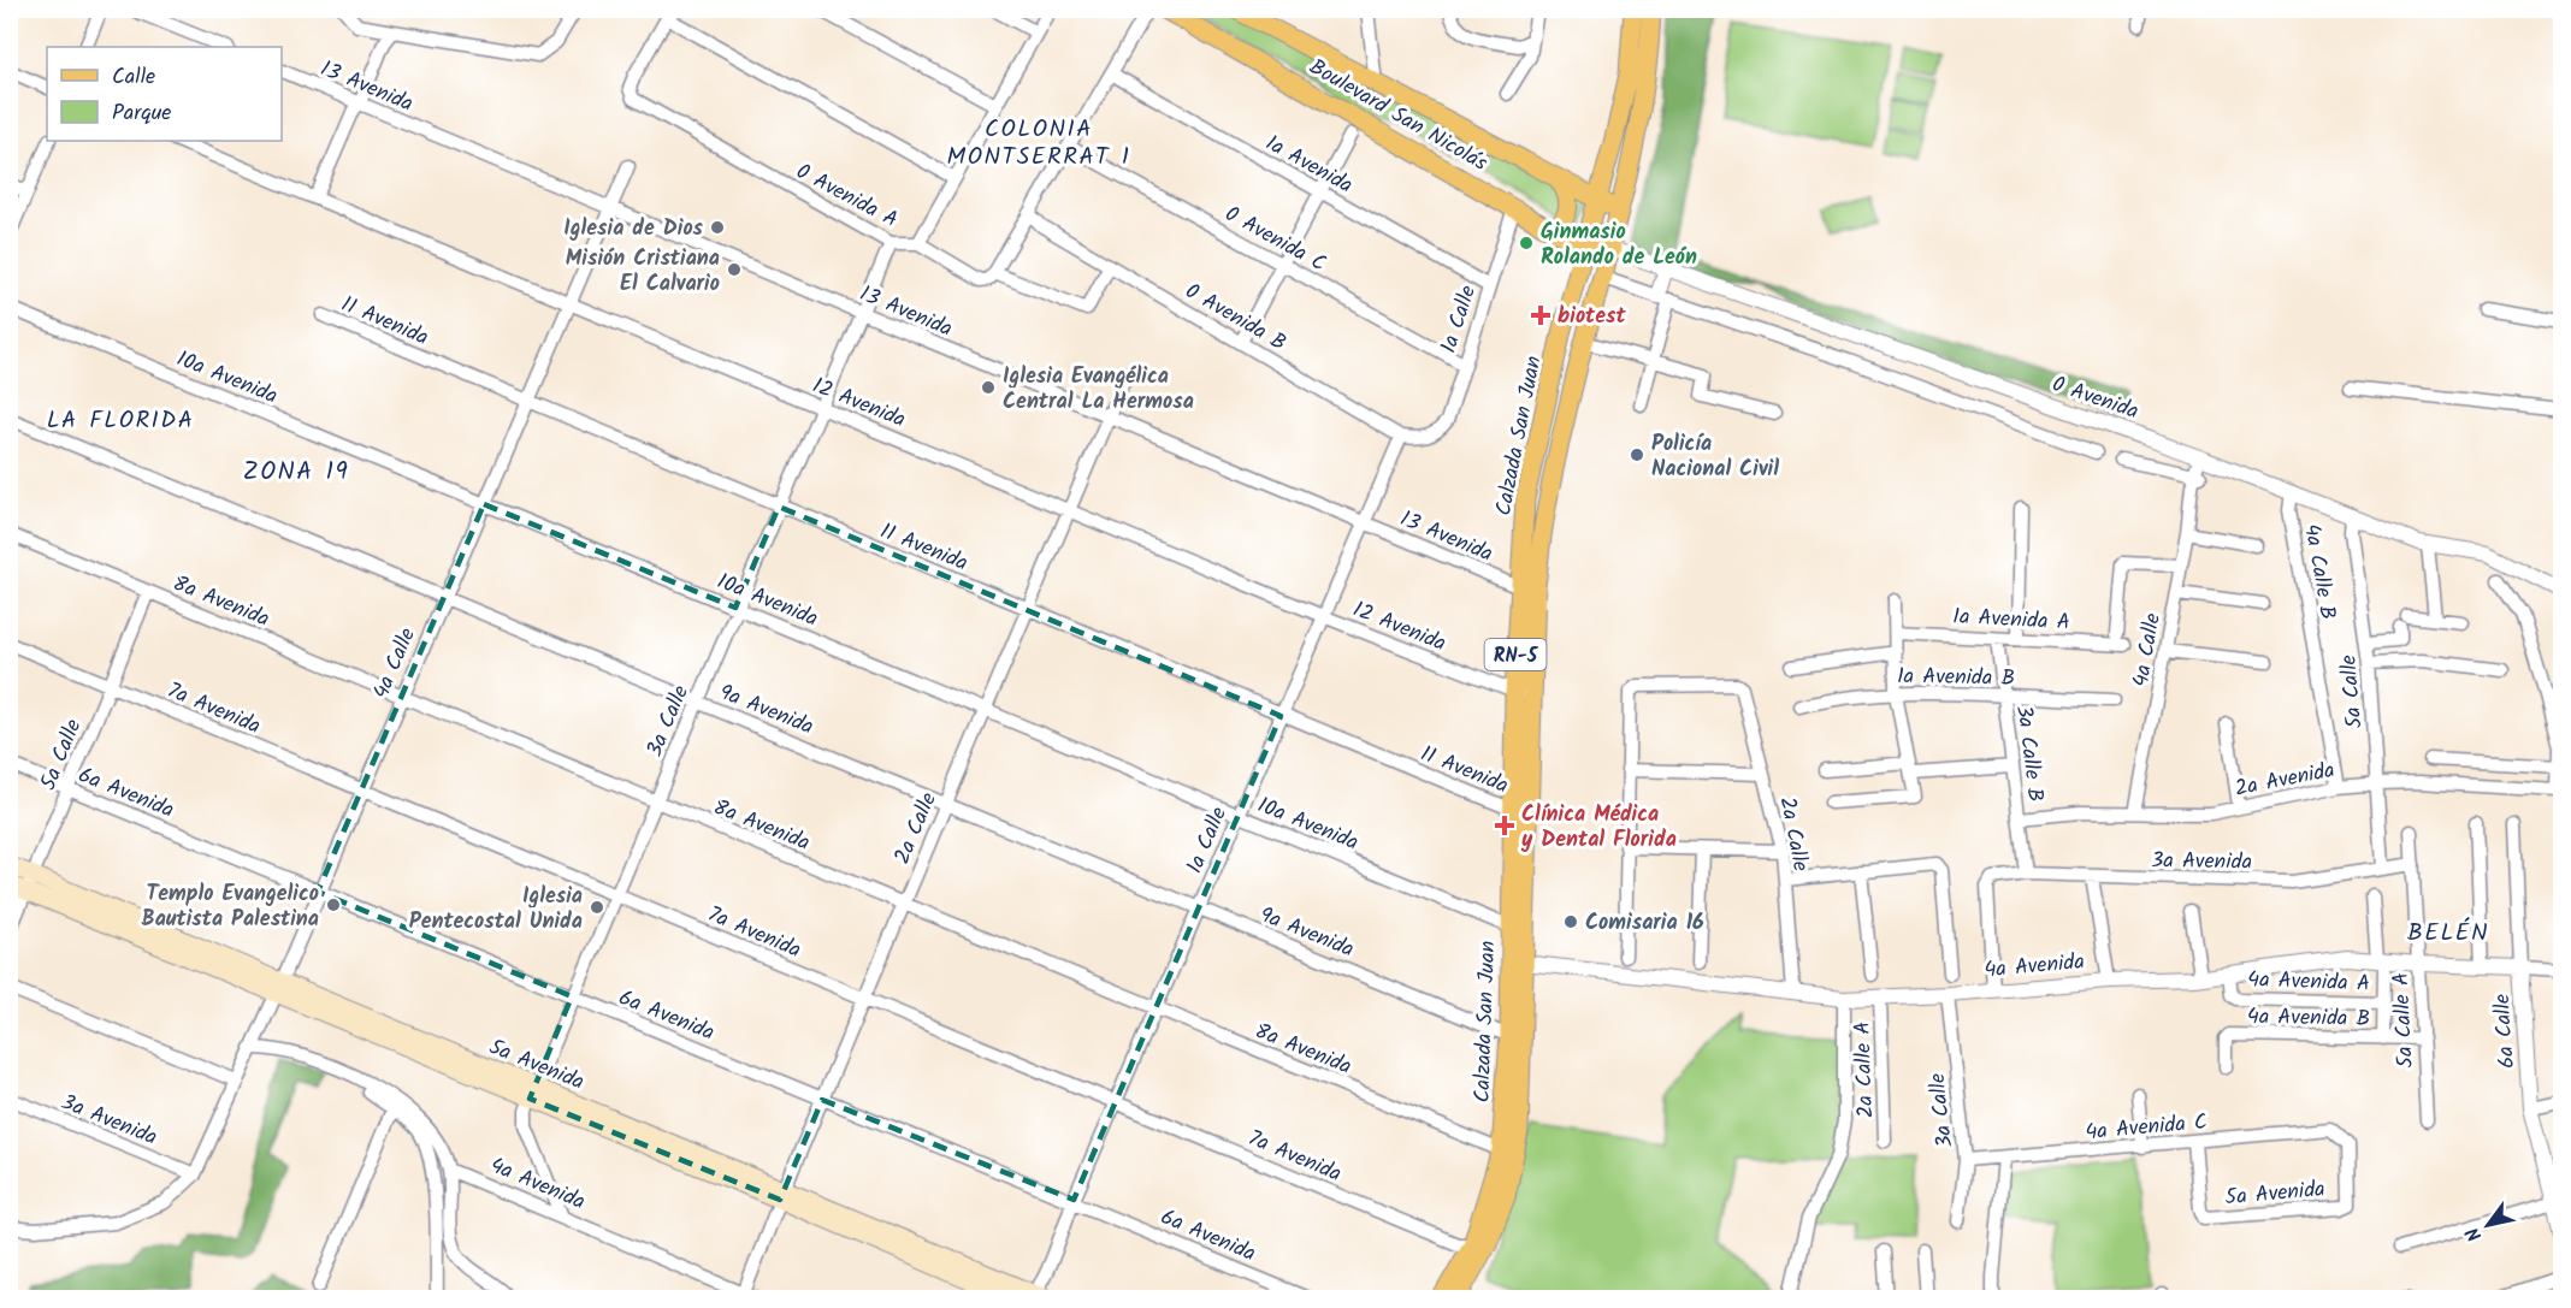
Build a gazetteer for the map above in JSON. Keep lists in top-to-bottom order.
{
  "streets": {
    "main road": [
      "Boulevard San Nicolás",
      "Calzada San Juan",
      "RN-5",
      "5a Avenida"
    ],
    "street": [
      "13 Avenida",
      "1a Avenida",
      "0 Avenida A",
      "0 Avenida C",
      "0 Avenida B",
      "1a Calle",
      "11 Avenida",
      "10a Avenida",
      "0 Avenida",
      "12 Avenida",
      "4a Calle B",
      "8a Avenida",
      "1a Avenida A",
      "4a Calle",
      "1a Avenida B",
      "5a Calle",
      "7a Avenida",
      "9a Avenida",
      "3a Calle",
      "3a Calle B",
      "2a Avenida",
      "6a Avenida",
      "2a Calle",
      "3a Avenida",
      "4a Avenida",
      "4a Avenida A",
      "4a Avenida B",
      "5a Calle A",
      "6a Calle",
      "2a Calle A",
      "4a Avenida C"
    ]
  },
  "crossings": [
    ["13 Avenida", "1a Calle"],
    ["13 Avenida", "Calzada San Juan"],
    ["13 Avenida", "4a Calle"],
    ["13 Avenida", "3a Calle"],
    ["13 Avenida", "2a Calle"],
    ["Boulevard San Nicolás", "1a Calle"],
    ["Boulevard San Nicolás", "0 Avenida"],
    ["Boulevard San Nicolás", "Calzada San Juan"],
    ["1a Avenida", "1a Calle"],
    ["0 Avenida A", "0 Avenida B"],
    ["0 Avenida A", "3a Calle"],
    ["0 Avenida C", "1a Calle"],
    ["0 Avenida B", "1a Calle"],
    ["1a Calle", "11 Avenida"],
    ["1a Calle", "10a Avenida"],
    ["1a Calle", "12 Avenida"],
    ["1a Calle", "8a Avenida"],
    ["1a Calle", "7a Avenida"],
    ["1a Calle", "9a Avenida"],
    ["1a Calle", "6a Avenida"],
    ["1a Calle", "5a Avenida"],
    ["11 Avenida", "Calzada San Juan"],
    ["11 Avenida", "4a Calle"],
    ["11 Avenida", "3a Calle"],
    ["11 Avenida", "2a Calle"],
    ["10a Avenida", "Calzada San Juan"],
    ["10a Avenida", "4a Calle"],
    ["10a Avenida", "3a Calle"],
    ["10a Avenida", "2a Calle"],
    ["0 Avenida", "Calzada San Juan"],
    ["0 Avenida", "4a Calle B"],
    ["0 Avenida", "4a Calle"],
    ["0 Avenida", "5a Calle"],
    ["12 Avenida", "Calzada San Juan"],
    ["12 Avenida", "4a Calle"],
    ["12 Avenida", "3a Calle"],
    ["12 Avenida", "2a Calle"],
    ["Calzada San Juan", "8a Avenida"],
    ["Calzada San Juan", "7a Avenida"],
    ["Calzada San Juan", "9a Avenida"],
    ["Calzada San Juan", "4a Avenida"],
    ["4a Calle B", "2a Avenida"],
    ["8a Avenida", "4a Calle"],
    ["8a Avenida", "5a Calle"],
    ["8a Avenida", "3a Calle"],
    ["8a Avenida", "2a Calle"],
    ["1a Avenida A", "4a Calle"],
    ["1a Avenida A", "3a Calle B"],
    ["4a Calle", "7a Avenida"],
    ["4a Calle", "9a Avenida"],
    ["4a Calle", "2a Avenida"],
    ["4a Calle", "6a Avenida"],
    ["4a Calle", "3a Avenida"],
    ["4a Calle", "5a Avenida"],
    ["1a Avenida B", "3a Calle B"],
    ["5a Calle", "7a Avenida"],
    ["5a Calle", "2a Avenida"],
    ["5a Calle", "6a Avenida"],
    ["5a Calle", "3a Avenida"],
    ["5a Calle", "5a Avenida"],
    ["7a Avenida", "3a Calle"],
    ["7a Avenida", "2a Calle"],
    ["9a Avenida", "3a Calle"],
    ["9a Avenida", "2a Calle"],
    ["3a Calle", "6a Avenida"],
    ["3a Calle", "4a Avenida"],
    ["3a Calle", "5a Avenida"],
    ["3a Calle", "4a Avenida C"],
    ["3a Calle B", "2a Avenida"],
    ["3a Calle B", "3a Avenida"],
    ["6a Avenida", "2a Calle"],
    ["2a Calle", "4a Avenida"],
    ["2a Calle", "5a Avenida"],
    ["3a Avenida", "4a Avenida"],
    ["3a Avenida", "5a Calle A"],
    ["4a Avenida", "4a Avenida A"],
    ["4a Avenida", "5a Calle A"],
    ["4a Avenida", "6a Calle"],
    ["4a Avenida", "2a Calle A"],
    ["4a Avenida B", "5a Calle A"],
    ["5a Avenida", "4a Avenida C"]
  ],
  "districts": [
    "COLONIA MONTSERRAT 1",
    "LA FLORIDA",
    "ZONA 19",
    "BELÉN"
  ],
  "places": {
    "other": [
      "Iglesia de Dios",
      "Ginmasio Rolando de León",
      "Misión Cristiana El Calvario",
      "Iglesia Evangélica Central La Hermosa",
      "Policía Nacional Civil",
      "Templo Evangelico Bautista Palestina",
      "Iglesia Pentecostal Unida",
      "Comisaria 16"
    ],
    "health": ["biotest", "Clínica Médica y Dental Florida"]
  },
  "legend": ["Calle", "Parque"],
  "north": "bottom left"
}
